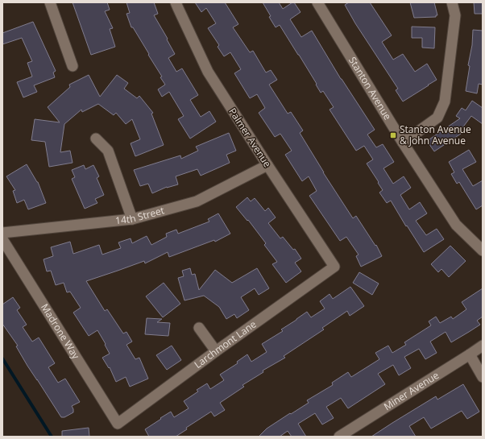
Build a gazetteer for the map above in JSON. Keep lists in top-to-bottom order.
{
  "streets": {
    "street": [
      "Stanton Avenue",
      "Palmer Avenue",
      "14th Street",
      "Madrone Way",
      "Larchmont Lane",
      "Miner Avenue"
    ]
  },
  "crossings": [
    ["Palmer Avenue", "14th Street"],
    ["Palmer Avenue", "Larchmont Lane"],
    ["Madrone Way", "Larchmont Lane"]
  ],
  "places": {
    "transit": ["Stanton Avenue & John Avenue"]
  }
}
